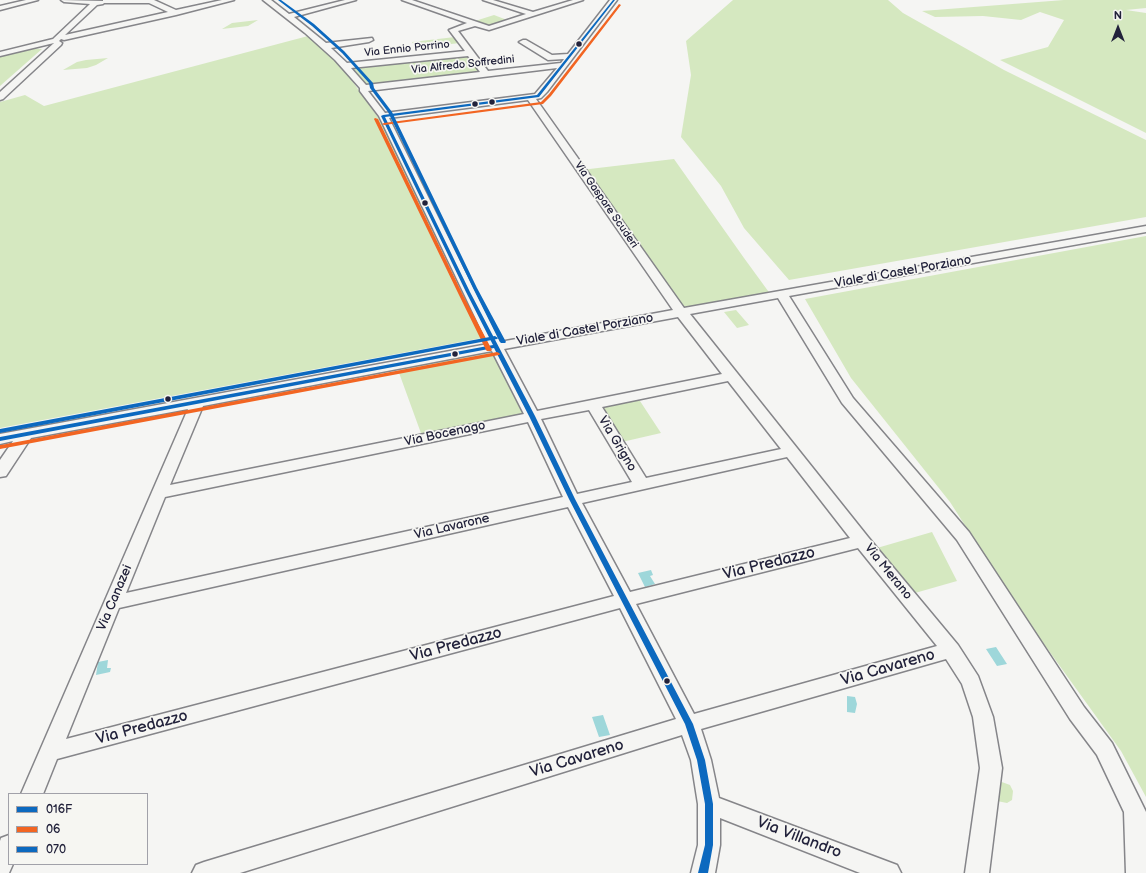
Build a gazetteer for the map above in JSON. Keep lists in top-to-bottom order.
{
  "streets": {
    "street": [
      "Via Ennio Porrino",
      "Via Alfredo Soffredini",
      "Via Gaspare Scuderi",
      "Viale di Castel Porziano",
      "Via Bocenago",
      "Via Grigno",
      "Via Lavarone",
      "Via Predazzo",
      "Via Merano",
      "Via Canazei",
      "Via Cavareno",
      "Via Villandro"
    ]
  },
  "crossings": [
    ["Via Gaspare Scuderi", "Viale di Castel Porziano"],
    ["Via Gaspare Scuderi", "Via Merano"],
    ["Viale di Castel Porziano", "Via Merano"],
    ["Viale di Castel Porziano", "Via Canazei"],
    ["Via Bocenago", "Via Grigno"],
    ["Via Bocenago", "Via Merano"],
    ["Via Bocenago", "Via Canazei"],
    ["Via Grigno", "Via Lavarone"],
    ["Via Lavarone", "Via Merano"],
    ["Via Lavarone", "Via Canazei"],
    ["Via Predazzo", "Via Merano"],
    ["Via Predazzo", "Via Canazei"],
    ["Via Merano", "Via Cavareno"]
  ],
  "lines": ["transit line 016F", "transit line 070", "transit line 06"],
  "legend": ["016F", "06", "070"],
  "north": "top"
}
